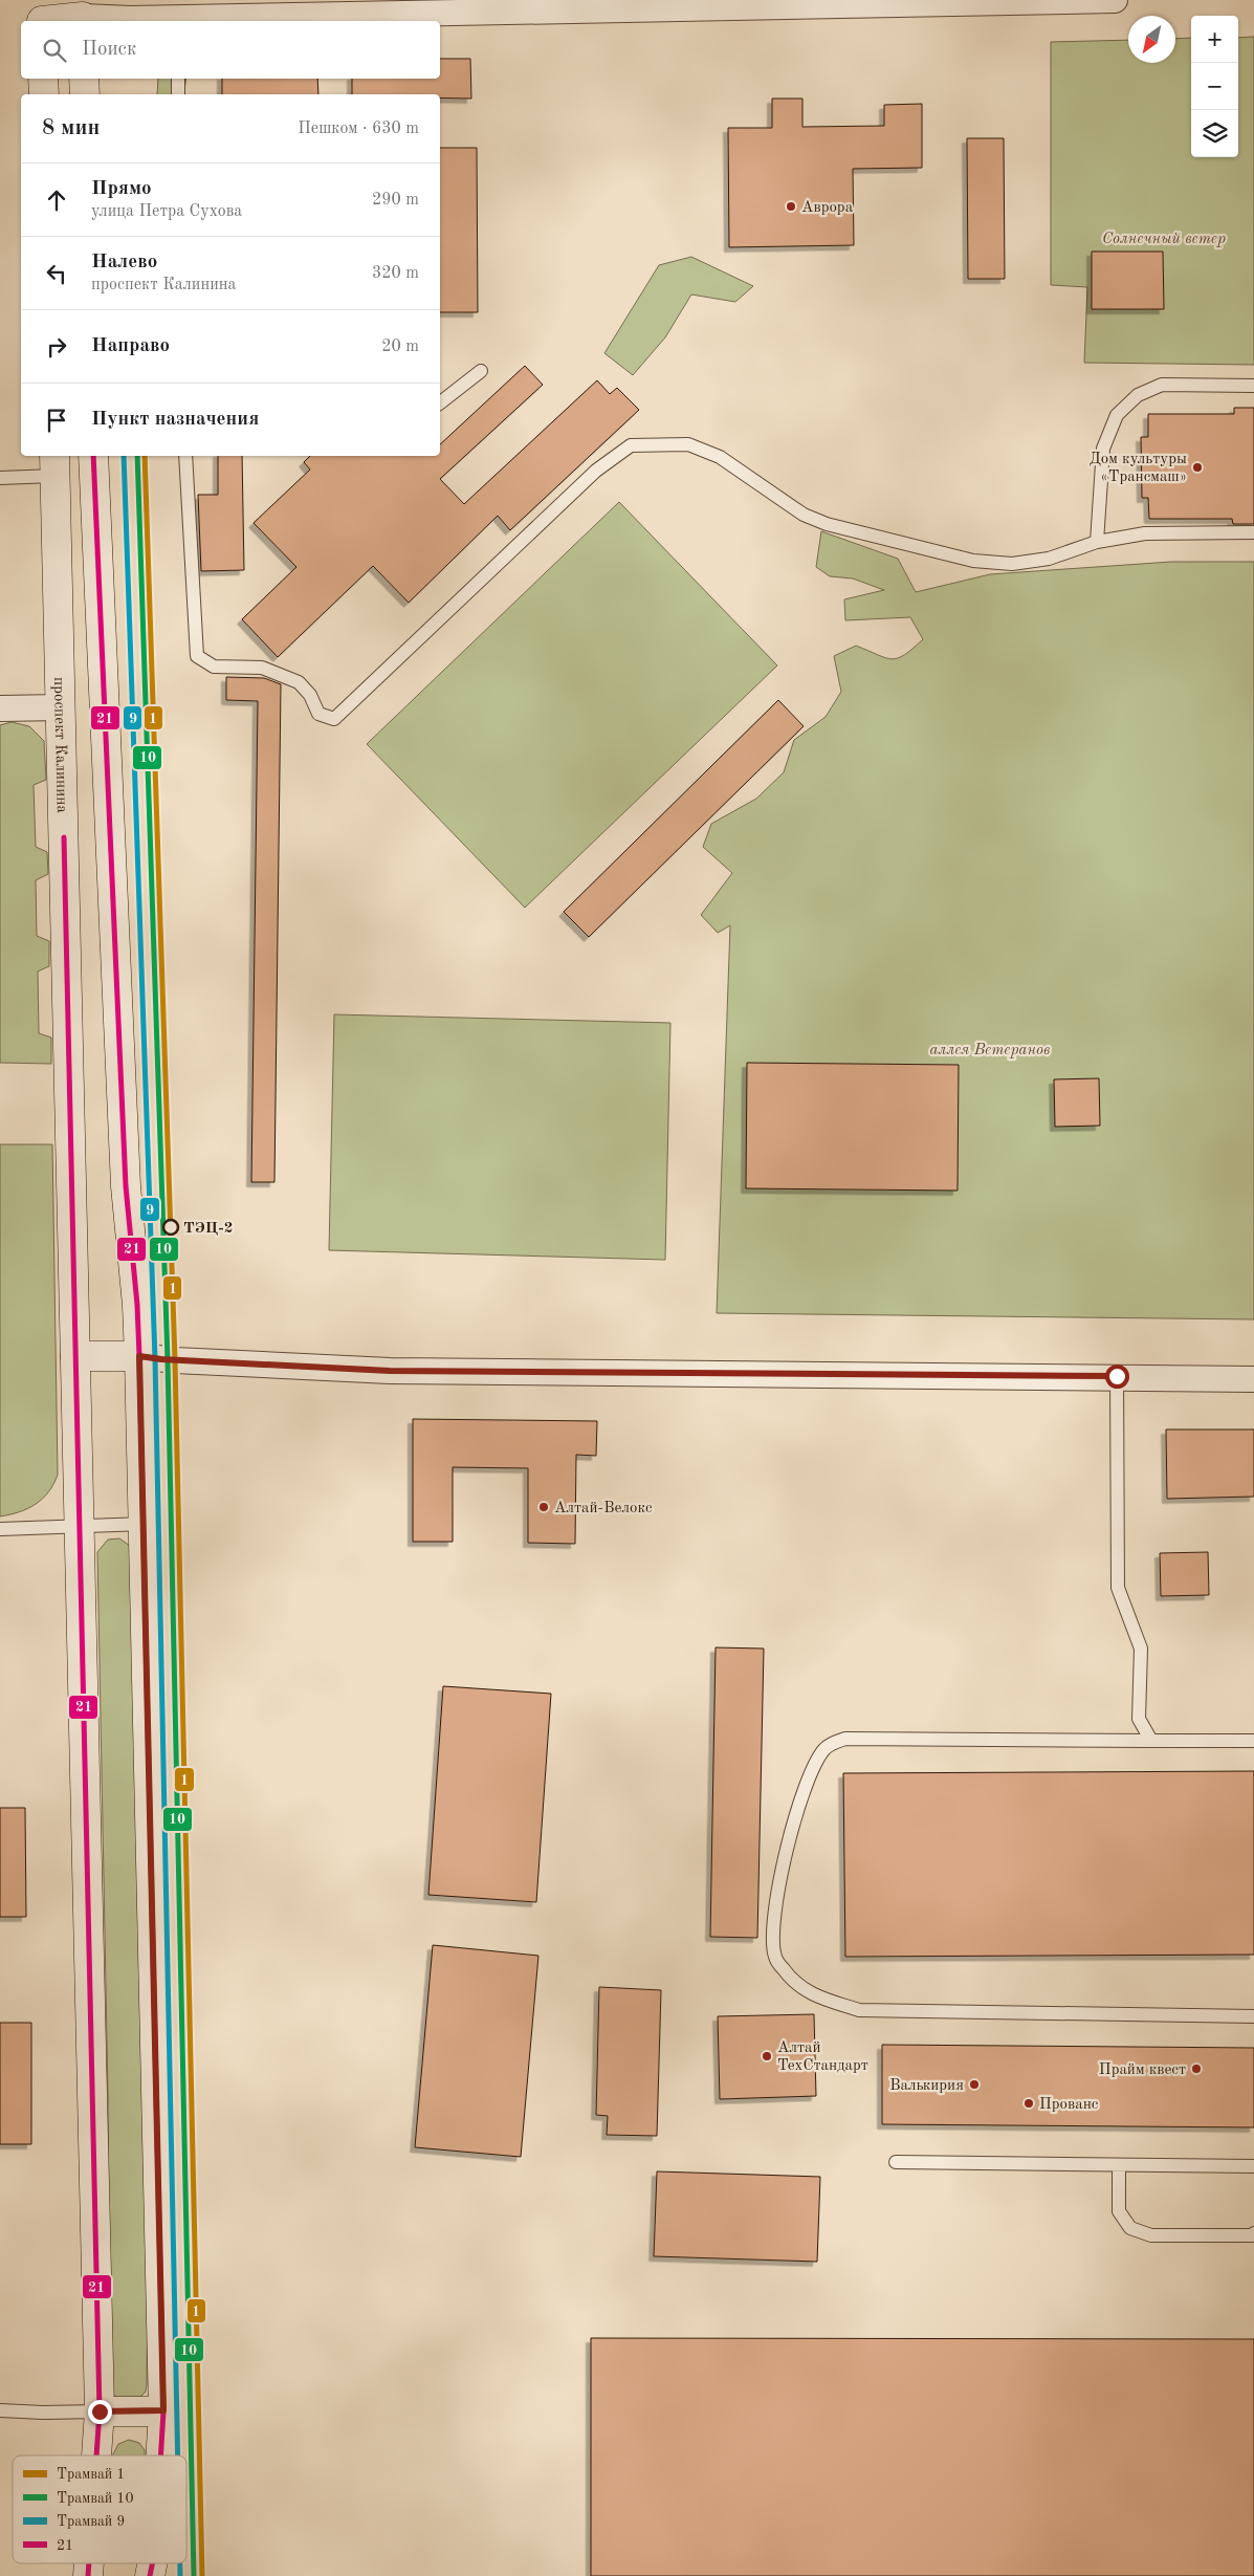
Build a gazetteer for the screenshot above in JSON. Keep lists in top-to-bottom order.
{
  "streets": {
    "main road": ["проспект Калинина"]
  },
  "parks": ["Солнечный ветер", "аллея Ветеранов"],
  "places": [
    "Аврора",
    "Дом культуры «Трансмаш»",
    "ТЭЦ-2",
    "Алтай-Велокс",
    "Алтай ТехСтандарт",
    "Прайм квест",
    "Валькирия",
    "Прованс"
  ],
  "lines": [
    "tram line 1",
    "tram line 10",
    "tram line 9",
    "transit line 21"
  ],
  "legend": [
    "Трамвай 1",
    "Трамвай 10",
    "Трамвай 9",
    "21"
  ],
  "north": "bottom left",
  "page": {
    "map_buttons": ["+", "−"],
    "search": "Поиск",
    "heading": ["8 мин", "Пешком · 630 m"],
    "list": [
      ["Прямо", "улица Петра Сухова", "290 m"],
      ["Налево", "проспект Калинина", "320 m"],
      ["Направо", "20 m"],
      "Пункт назначения"
    ]
  }
}
